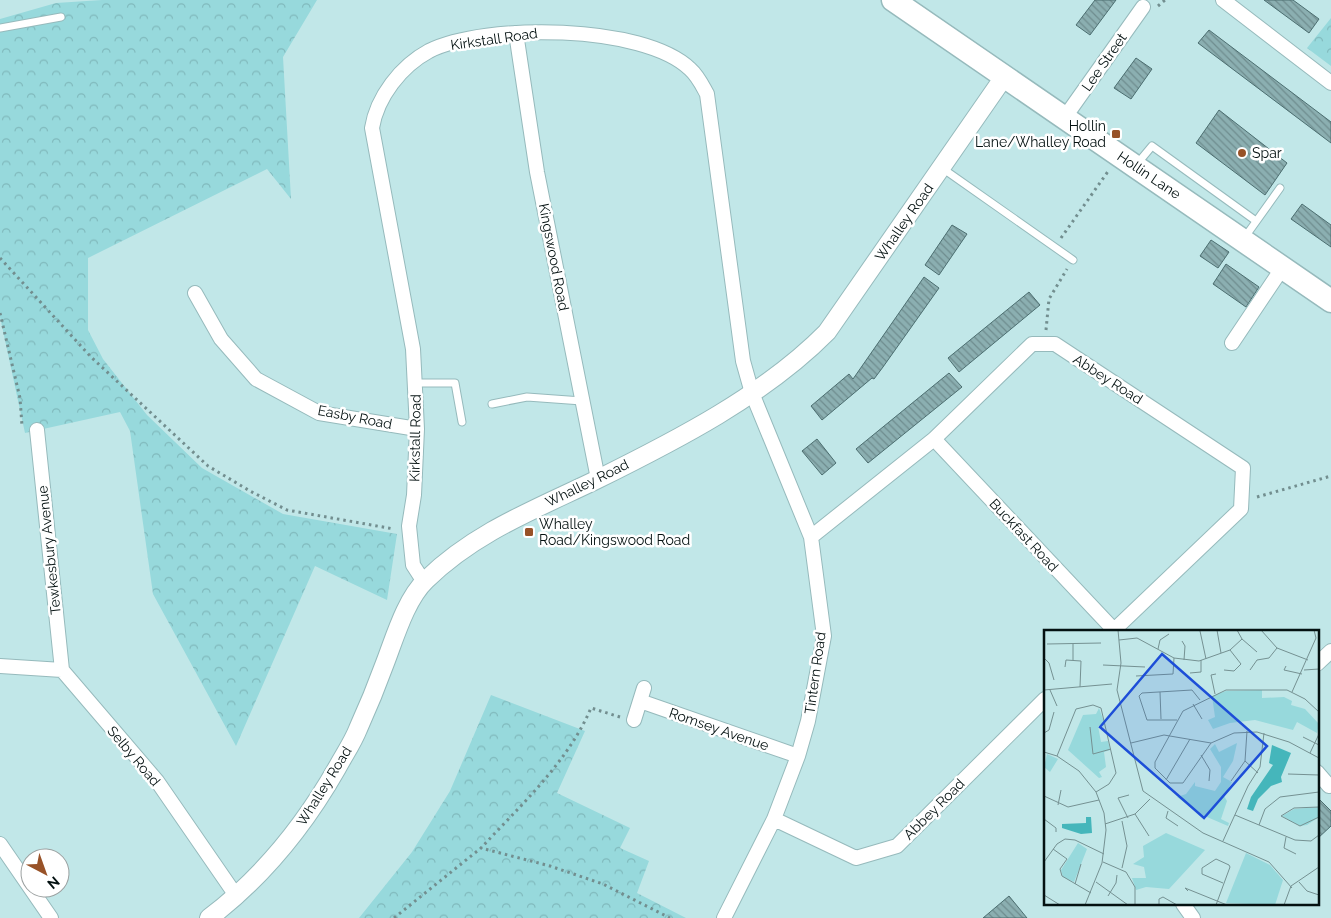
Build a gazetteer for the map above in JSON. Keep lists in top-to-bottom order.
{
  "streets": {
    "main road": ["Hollin Lane"],
    "street": [
      "Kirkstall Road",
      "Lee Street",
      "Whalley Road",
      "Kingswood Road",
      "Abbey Road",
      "Easby Road",
      "Buckfast Road",
      "Tewkesbury Avenue",
      "Tintern Road",
      "Romsey Avenue",
      "Selby Road"
    ]
  },
  "crossings": [
    ["Kirkstall Road", "Whalley Road"],
    ["Kirkstall Road", "Kingswood Road"],
    ["Kirkstall Road", "Easby Road"],
    ["Kirkstall Road", "Tintern Road"],
    ["Lee Street", "Hollin Lane"],
    ["Hollin Lane", "Whalley Road"],
    ["Whalley Road", "Kingswood Road"],
    ["Whalley Road", "Tintern Road"],
    ["Whalley Road", "Selby Road"],
    ["Abbey Road", "Tintern Road"],
    ["Tewkesbury Avenue", "Selby Road"],
    ["Tintern Road", "Romsey Avenue"]
  ],
  "places": {
    "transit": ["Hollin Lane/Whalley Road", "Whalley Road/Kingswood Road"],
    "other": ["Spar"]
  },
  "north": "bottom right"
}
